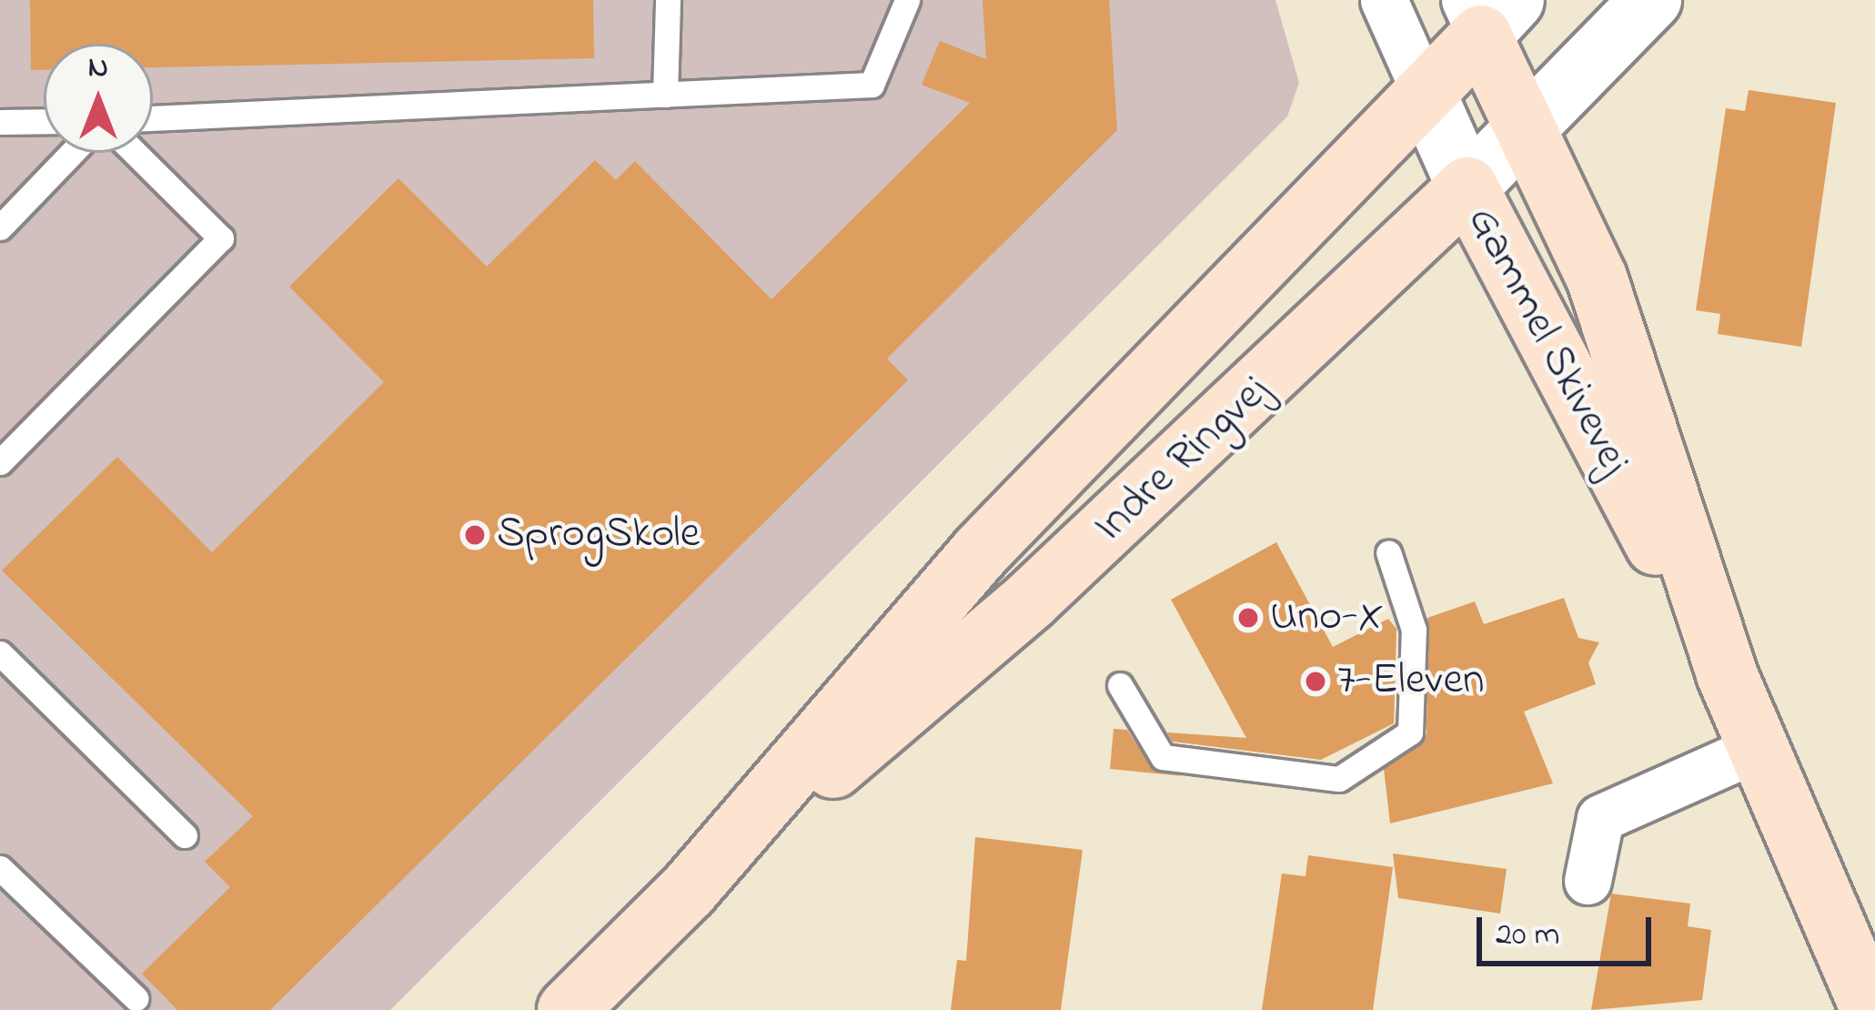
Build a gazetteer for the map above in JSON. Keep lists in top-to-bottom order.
{
  "streets": {
    "main road": ["Gammel Skivevej", "Indre Ringvej"]
  },
  "crossings": [
    ["Gammel Skivevej", "Indre Ringvej"]
  ],
  "places": ["SprogSkole", "Uno-X", "7-Eleven"],
  "scale_bar": "20 m",
  "north": "top"
}
